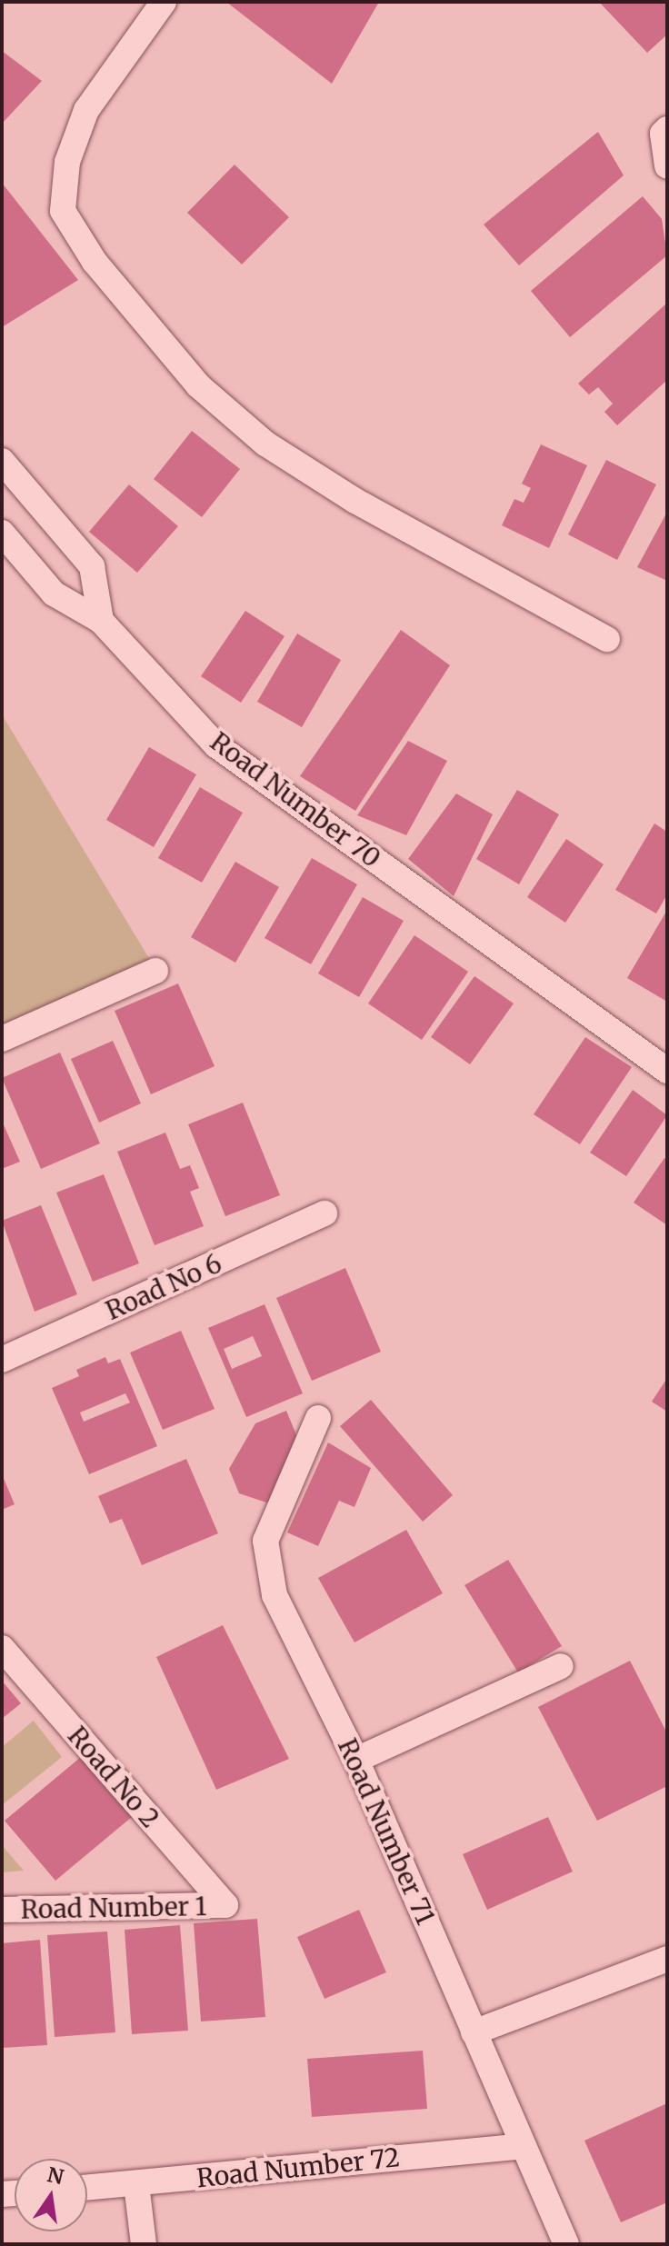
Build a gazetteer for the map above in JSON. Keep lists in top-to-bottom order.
{
  "streets": {
    "street": [
      "Road Number 70",
      "Road No 6",
      "Road No 2",
      "Road Number 71",
      "Road Number 1",
      "Road Number 72"
    ]
  },
  "crossings": [
    ["Road No 2", "Road Number 1"],
    ["Road Number 71", "Road Number 72"]
  ],
  "north": "top"
}
